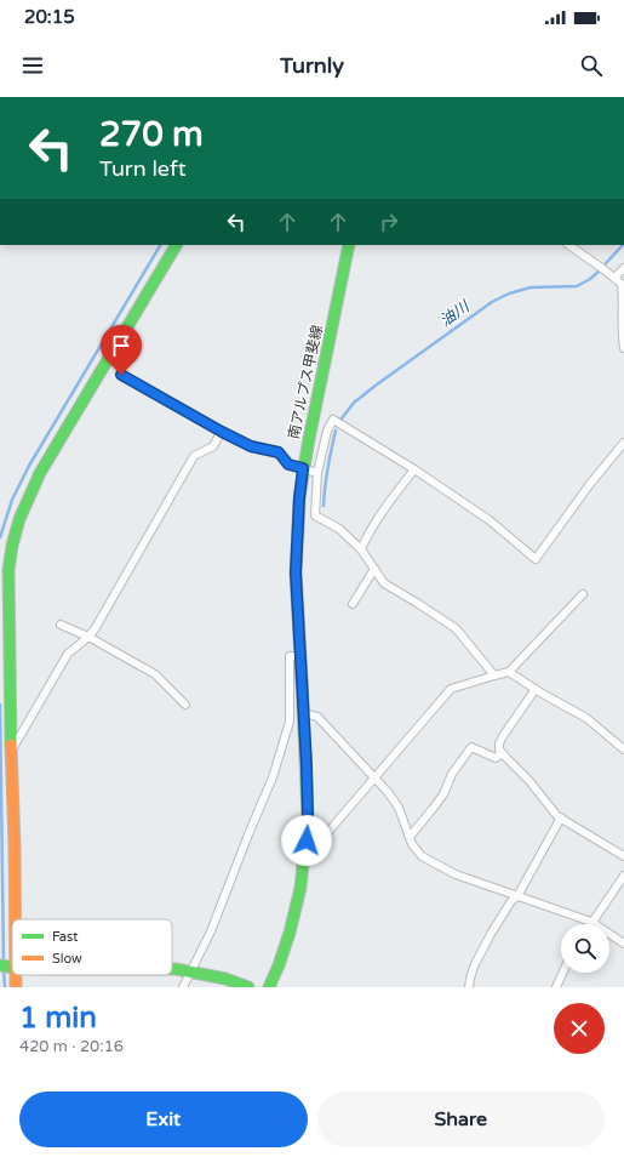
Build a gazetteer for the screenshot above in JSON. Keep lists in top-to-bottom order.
{
  "streets": {
    "street": ["南アルプス甲斐線"]
  },
  "water": ["油川"],
  "legend": ["Fast", "Slow"],
  "page": {
    "status": "20:15",
    "header": "Turnly",
    "turn": ["270 m", "Turn left"],
    "heading": ["1 min", "420 m · 20:16"],
    "buttons": ["Exit", "Share"]
  }
}
